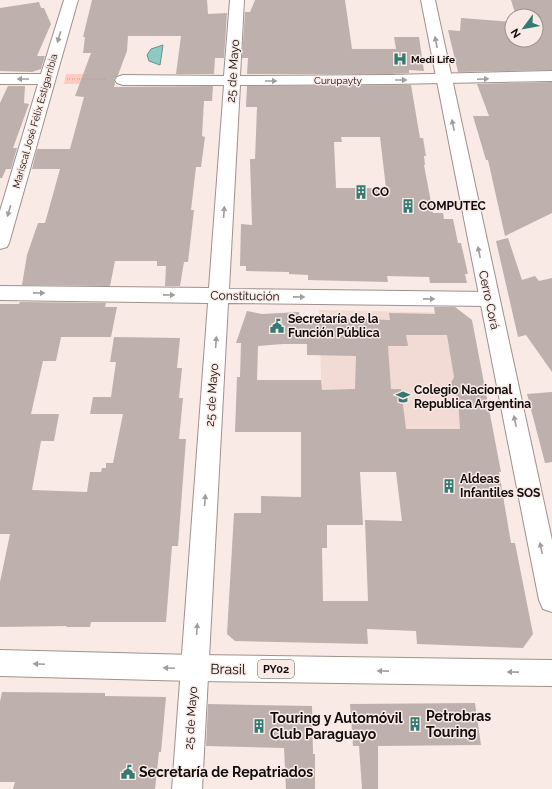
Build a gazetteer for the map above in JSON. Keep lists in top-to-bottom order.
{
  "streets": {
    "street": [
      "25 de Mayo",
      "Curupayty",
      "Mariscal José Félix Estigarribia",
      "Constitución",
      "Cerro Corá",
      "Brasil",
      "PY02"
    ]
  },
  "crossings": [
    ["25 de Mayo", "Curupayty"],
    ["25 de Mayo", "Constitución"],
    ["25 de Mayo", "Brasil"],
    ["Curupayty", "Cerro Corá"],
    ["Constitución", "Cerro Corá"]
  ],
  "one_way": [
    "25 de Mayo",
    "Curupayty",
    "Mariscal José Félix Estigarribia",
    "Constitución",
    "Cerro Corá",
    "Brasil"
  ],
  "places": {
    "hospital": ["Medi Life"],
    "building": [
      "CO",
      "COMPUTEC",
      "Aldeas Infantiles SOS",
      "Petrobras Touring",
      "Touring y Automóvil Club Paraguayo"
    ],
    "public building": ["Secretaría de la Función Pública", "Secretaría de Repatriados"],
    "school or university": ["Colegio Nacional Republica Argentina"]
  },
  "north": "bottom left"
}
